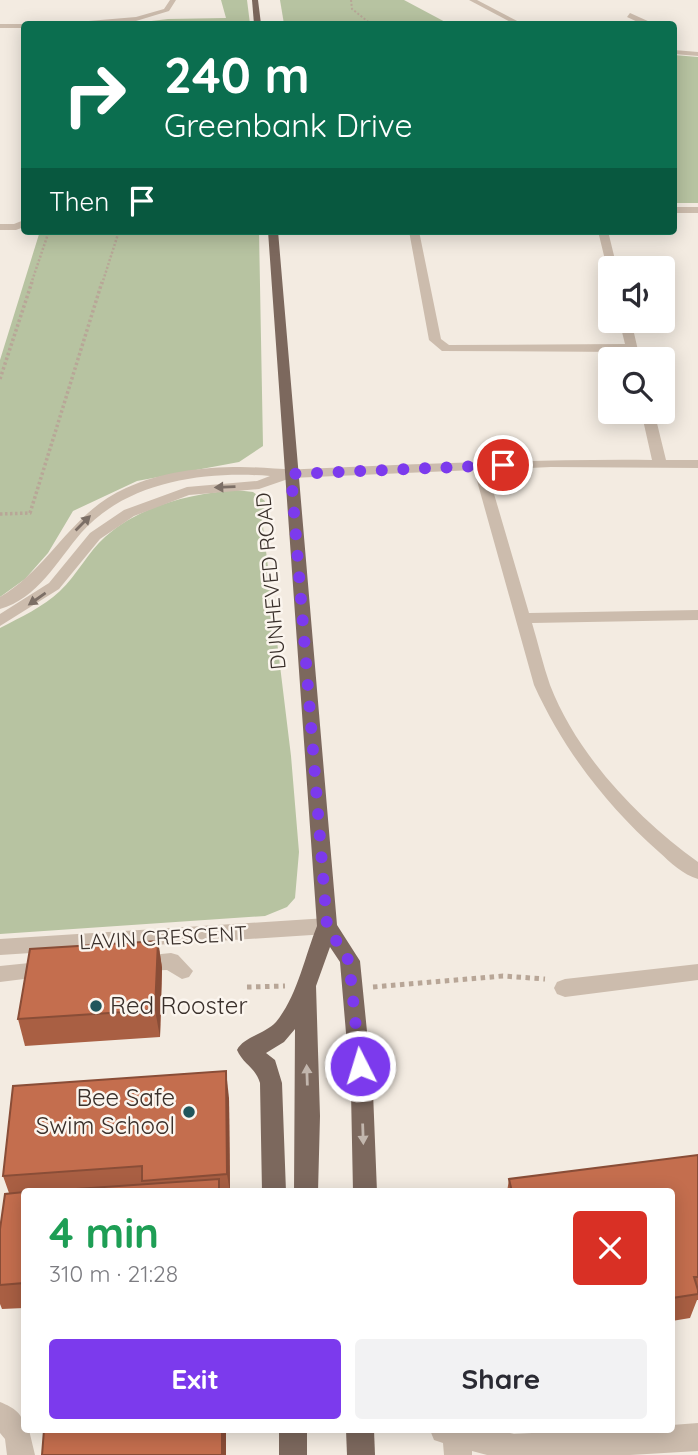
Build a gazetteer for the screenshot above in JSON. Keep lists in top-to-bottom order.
{
  "streets": {
    "main road": ["DUNHEVED ROAD"],
    "street": ["LAVIN CRESCENT"]
  },
  "crossings": [
    ["DUNHEVED ROAD", "LAVIN CRESCENT"]
  ],
  "places": ["Red Rooster", "Bee Safe Swim School"],
  "page": {
    "turn": ["240 m", "Greenbank Drive"],
    "then": "Then",
    "heading": ["4 min", "310 m · 21:28"],
    "buttons": ["Exit", "Share"]
  }
}
